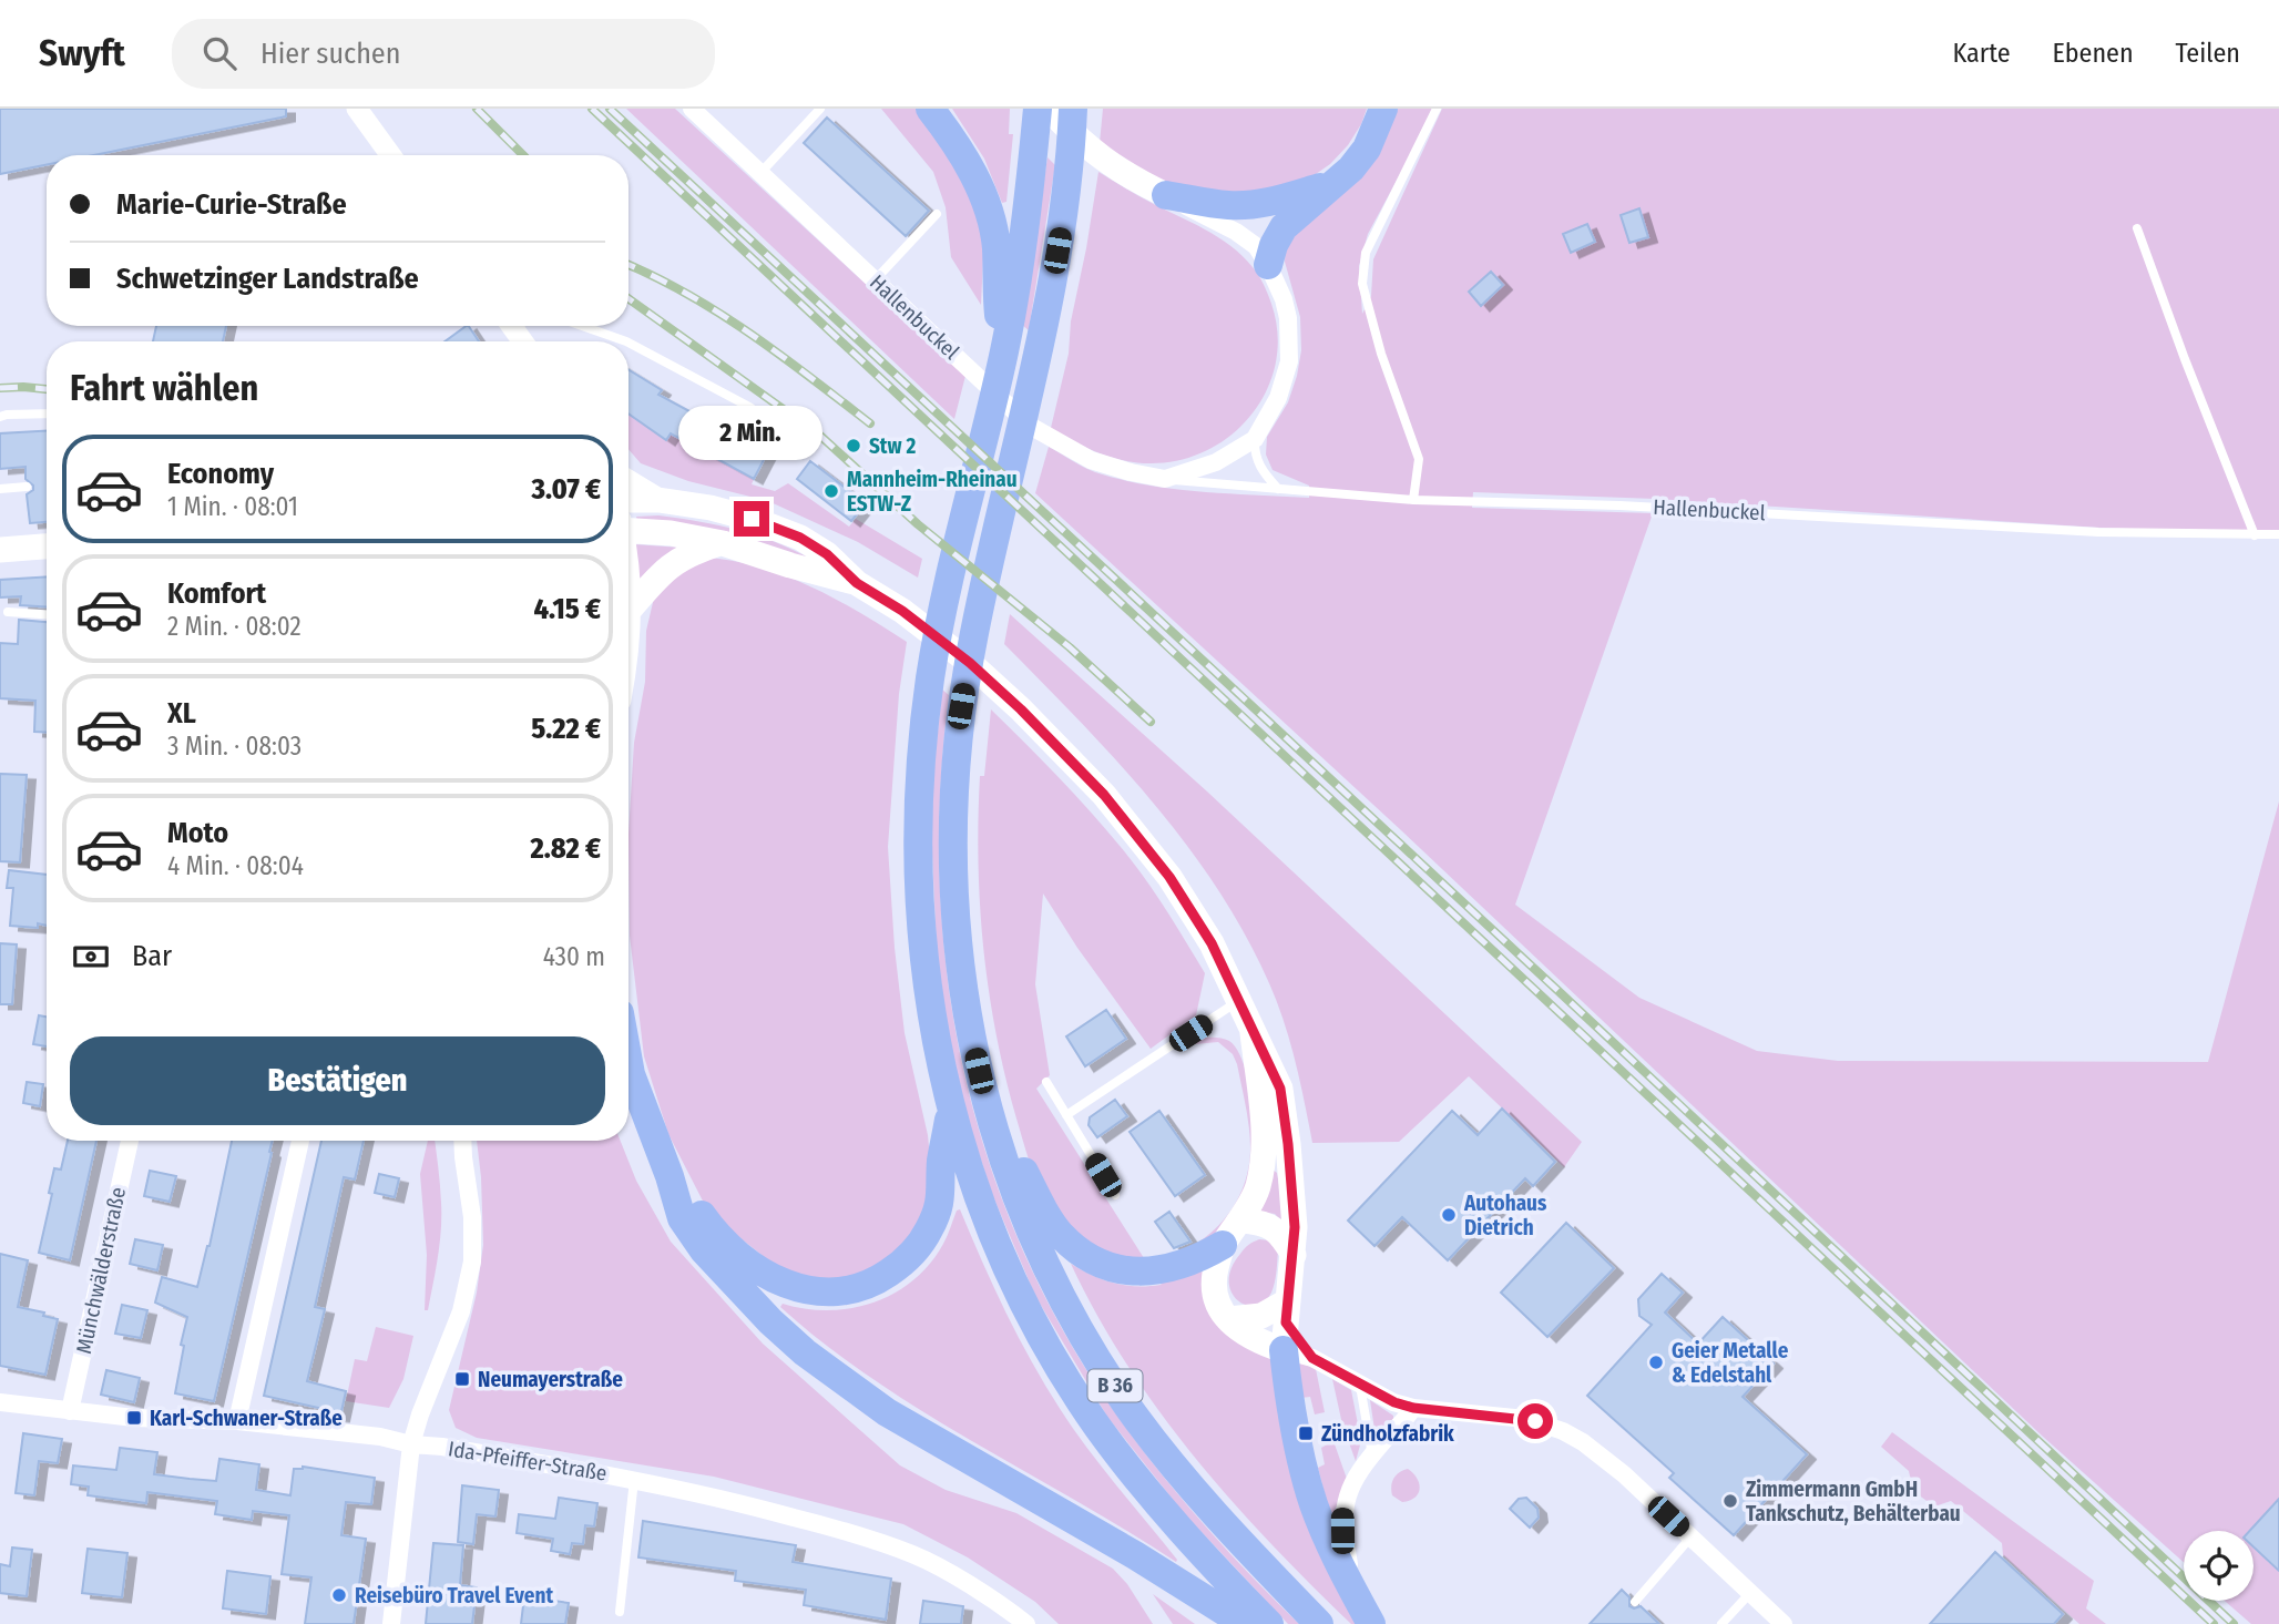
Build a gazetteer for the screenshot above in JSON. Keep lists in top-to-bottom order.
{
  "streets": {
    "highway": ["B 36"],
    "street": ["Hallenbuckel", "Münchwälderstraße", "Ida-Pfeiffer-Straße"]
  },
  "crossings": [
    ["Münchwälderstraße", "Ida-Pfeiffer-Straße"]
  ],
  "places": {
    "other": [
      "Stw 2",
      "Mannheim-Rheinau ESTW-Z",
      "Autohaus Dietrich",
      "Geier Metalle & Edelstahl",
      "Zimmermann GmbH Tankschutz, Behälterbau",
      "Reisebüro Travel Event"
    ],
    "transit": ["Neumayerstraße", "Karl-Schwaner-Straße", "Zündholzfabrik"]
  },
  "page": {
    "header": "Swyft",
    "search": "Hier suchen",
    "nav": ["Karte", "Ebenen", "Teilen"],
    "banner": ["Marie-Curie-Straße", "Schwetzinger Landstraße"],
    "heading": "Fahrt wählen",
    "bubble": "2 Min.",
    "list": [
      {
        "name": "Economy",
        "note": "1 Min. · 08:01",
        "value": "3.07 €"
      },
      {
        "name": "Komfort",
        "note": "2 Min. · 08:02",
        "value": "4.15 €"
      },
      {
        "name": "XL",
        "note": "3 Min. · 08:03",
        "value": "5.22 €"
      },
      {
        "name": "Moto",
        "note": "4 Min. · 08:04",
        "value": "2.82 €"
      }
    ],
    "pay": ["Bar", "430 m"],
    "buttons": "Bestätigen"
  }
}
